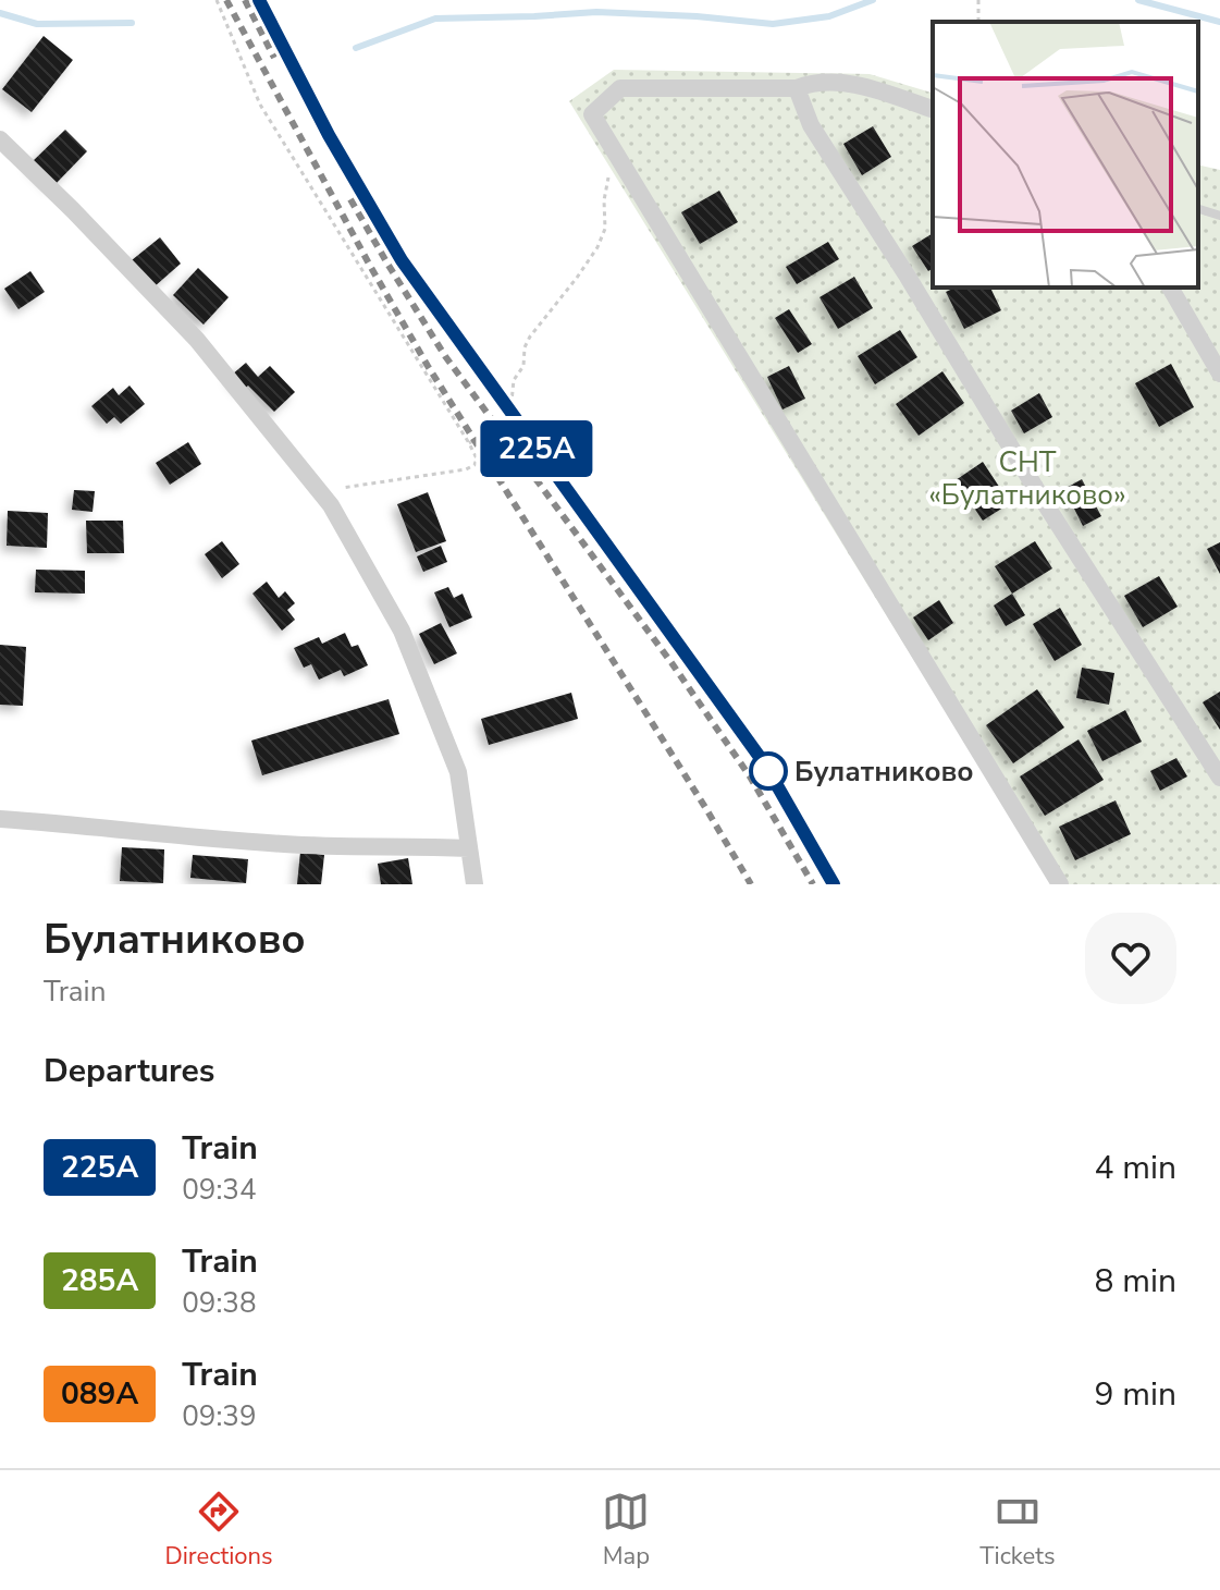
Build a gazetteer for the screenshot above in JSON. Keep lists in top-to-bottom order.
{
  "parks": ["СНТ «Булатниково»"],
  "places": ["Булатниково"],
  "page": {
    "on_map": "225А",
    "heading": [
      ["Булатниково", "Train"],
      "Departures"
    ],
    "list": [
      {
        "mark": "225А",
        "name": "Train",
        "note": "09:34",
        "value": "4 min"
      },
      {
        "mark": "285А",
        "name": "Train",
        "note": "09:38",
        "value": "8 min"
      },
      {
        "mark": "089А",
        "name": "Train",
        "note": "09:39",
        "value": "9 min"
      }
    ],
    "tabs": ["Directions", "Map", "Tickets"]
  }
}
